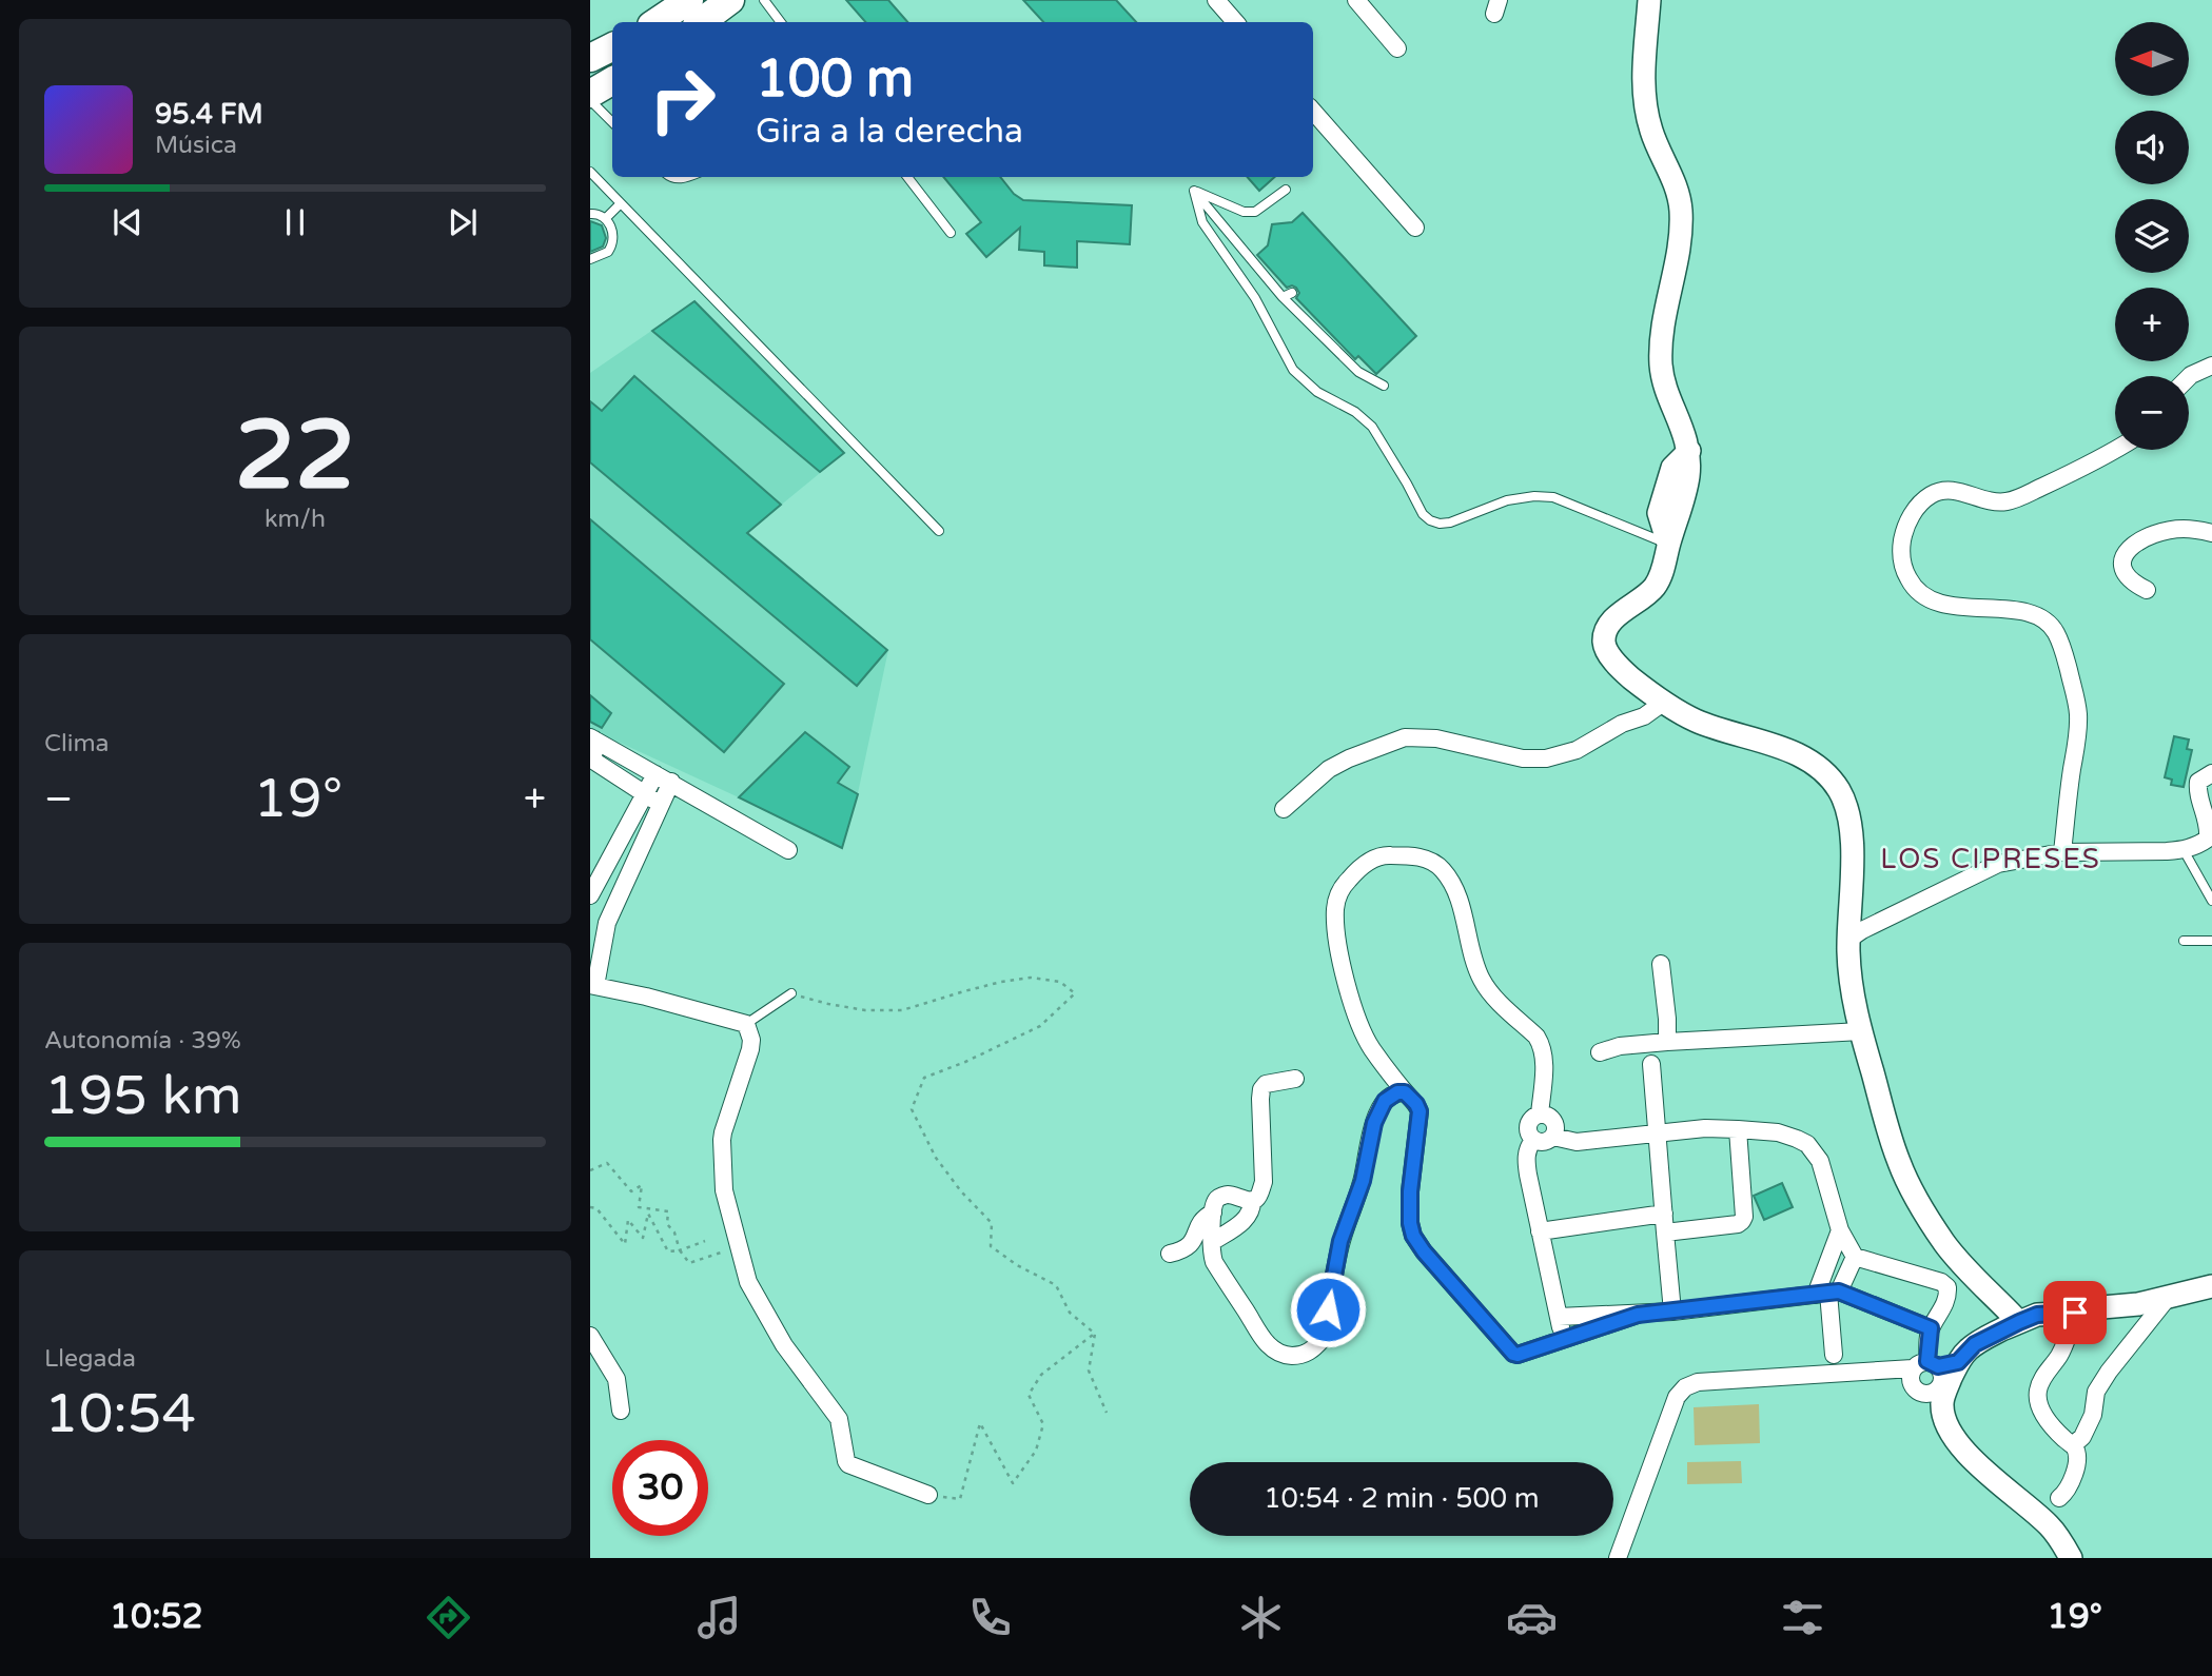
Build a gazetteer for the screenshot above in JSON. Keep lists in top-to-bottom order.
{
  "districts": ["LOS CIPRESES"],
  "north": "left",
  "page": {
    "map_buttons": ["+", "−"],
    "turn": ["100 m", "Gira a la derecha"],
    "song": ["95.4 FM", "Música"],
    "tile": [
      ["22", "km/h"],
      "Clima",
      ["Autonomía · 39%", "195 km"],
      ["Llegada", "10:54"]
    ],
    "heat": ["−", "19°", "+"],
    "limit": "30",
    "trip": "10:54 · 2 min · 500 m",
    "tabs": ["10:52", "19°"]
  }
}
